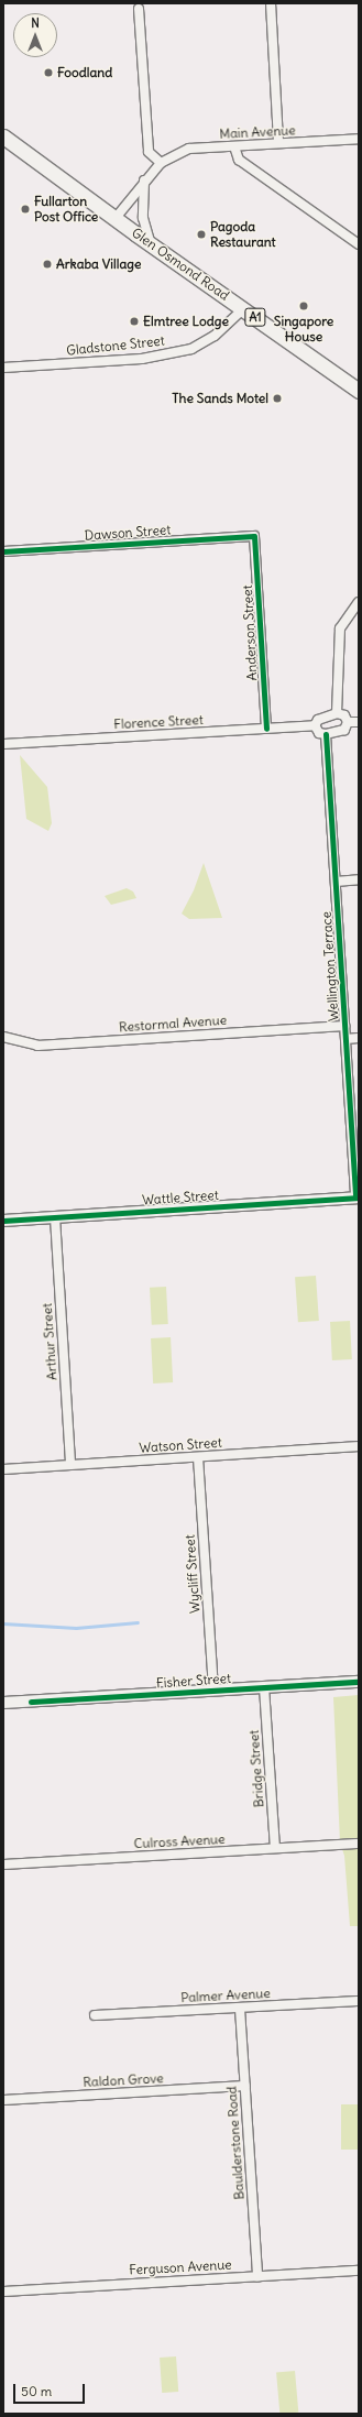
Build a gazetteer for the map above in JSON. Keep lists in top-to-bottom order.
{
  "streets": {
    "highway": ["Glen Osmond Road", "A1"],
    "street": [
      "Main Avenue",
      "Gladstone Street",
      "Dawson Street",
      "Anderson Street",
      "Florence Street",
      "Wellington Terrace",
      "Restormal Avenue",
      "Wattle Street",
      "Arthur Street",
      "Watson Street",
      "Wycliff Street",
      "Fisher Street",
      "Bridge Street",
      "Culross Avenue",
      "Palmer Avenue",
      "Raldon Grove",
      "Baulderstone Road",
      "Ferguson Avenue"
    ]
  },
  "crossings": [
    ["Main Avenue", "Glen Osmond Road"],
    ["Glen Osmond Road", "Gladstone Street"],
    ["Dawson Street", "Anderson Street"],
    ["Anderson Street", "Florence Street"],
    ["Wellington Terrace", "Restormal Avenue"],
    ["Wellington Terrace", "Wattle Street"],
    ["Wattle Street", "Arthur Street"],
    ["Arthur Street", "Watson Street"],
    ["Watson Street", "Wycliff Street"],
    ["Wycliff Street", "Fisher Street"],
    ["Fisher Street", "Bridge Street"],
    ["Bridge Street", "Culross Avenue"],
    ["Palmer Avenue", "Baulderstone Road"],
    ["Raldon Grove", "Baulderstone Road"],
    ["Baulderstone Road", "Ferguson Avenue"]
  ],
  "places": [
    "Foodland",
    "Fullarton Post Office",
    "Pagoda Restaurant",
    "Arkaba Village",
    "Singapore House",
    "Elmtree Lodge",
    "The Sands Motel"
  ],
  "scale_bar": "50 m",
  "north": "top"
}
